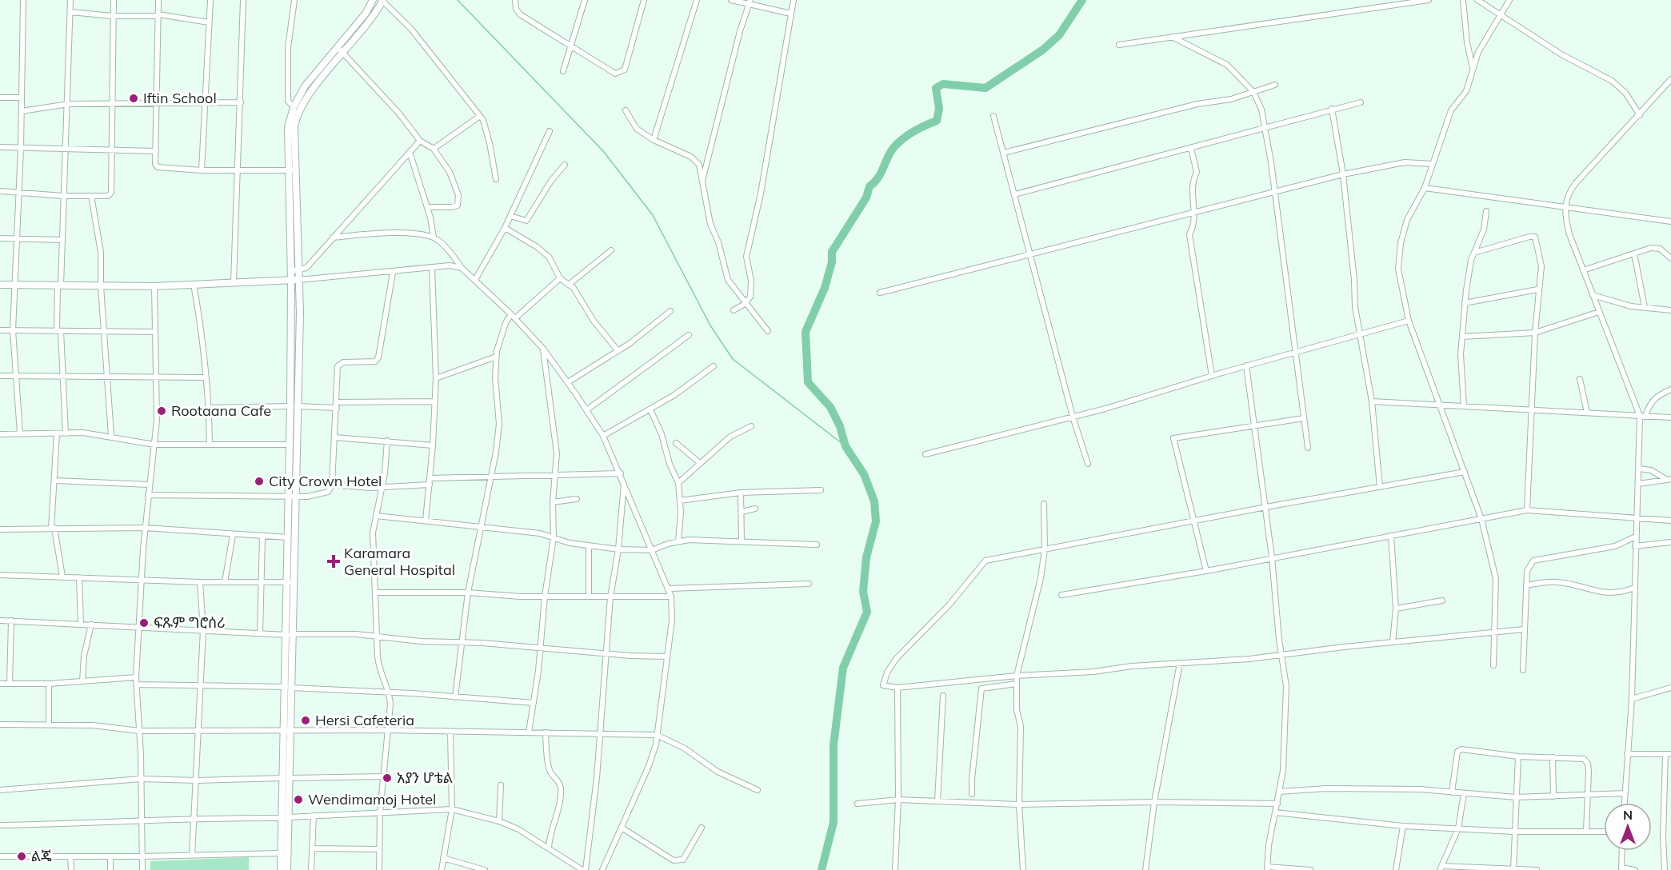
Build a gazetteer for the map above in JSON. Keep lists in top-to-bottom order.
{
  "places": {
    "other": [
      "Iftin School",
      "Rootaana Cafe",
      "City Crown Hotel",
      "ፍጹም ግሮሰሪ",
      "Hersi Cafeteria",
      "አያን ሆቴል",
      "Wendimamoj Hotel",
      "ልጄ"
    ],
    "health": ["Karamara General Hospital"]
  },
  "north": "top"
}
